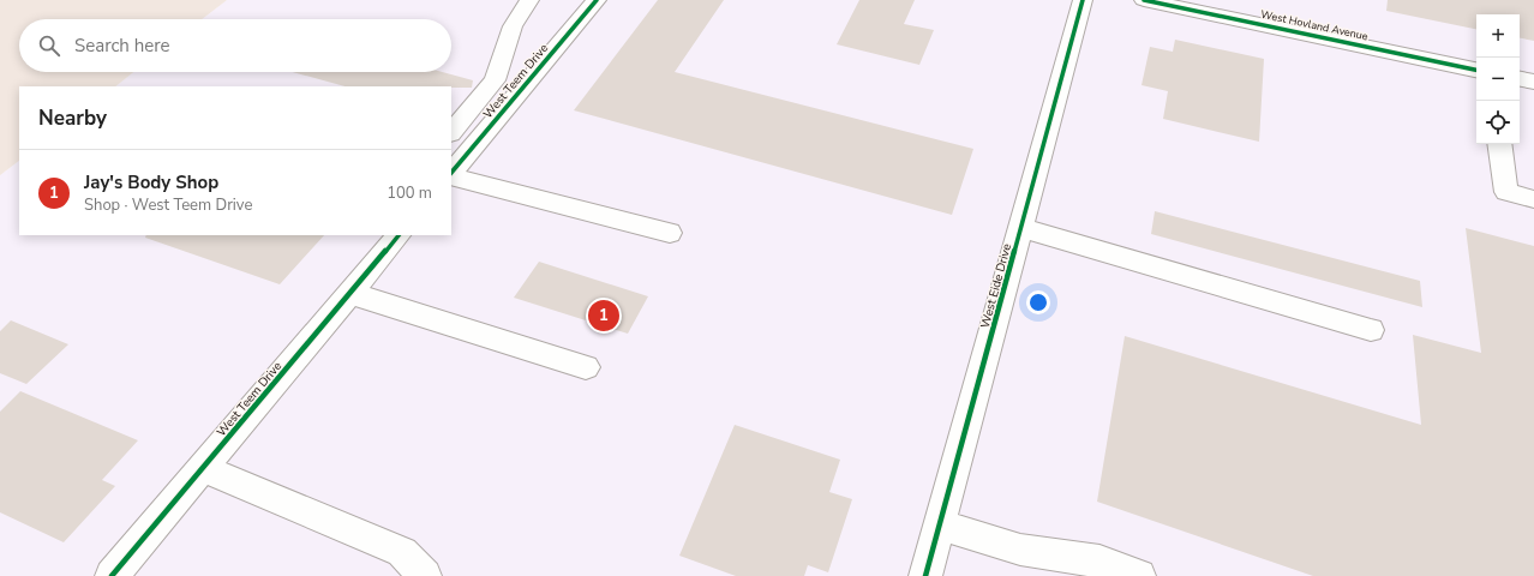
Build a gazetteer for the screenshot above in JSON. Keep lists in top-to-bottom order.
{
  "streets": {
    "street": ["West Hovland Avenue", "West Teem Drive", "West Eide Drive"]
  },
  "page": {
    "map_buttons": ["+", "−"],
    "search": "Search here",
    "heading": "Nearby",
    "list": [
      {
        "mark": "1",
        "name": "Jay's Body Shop",
        "note": "Shop · West Teem Drive",
        "value": "100 m"
      }
    ],
    "pins": "1"
  }
}
